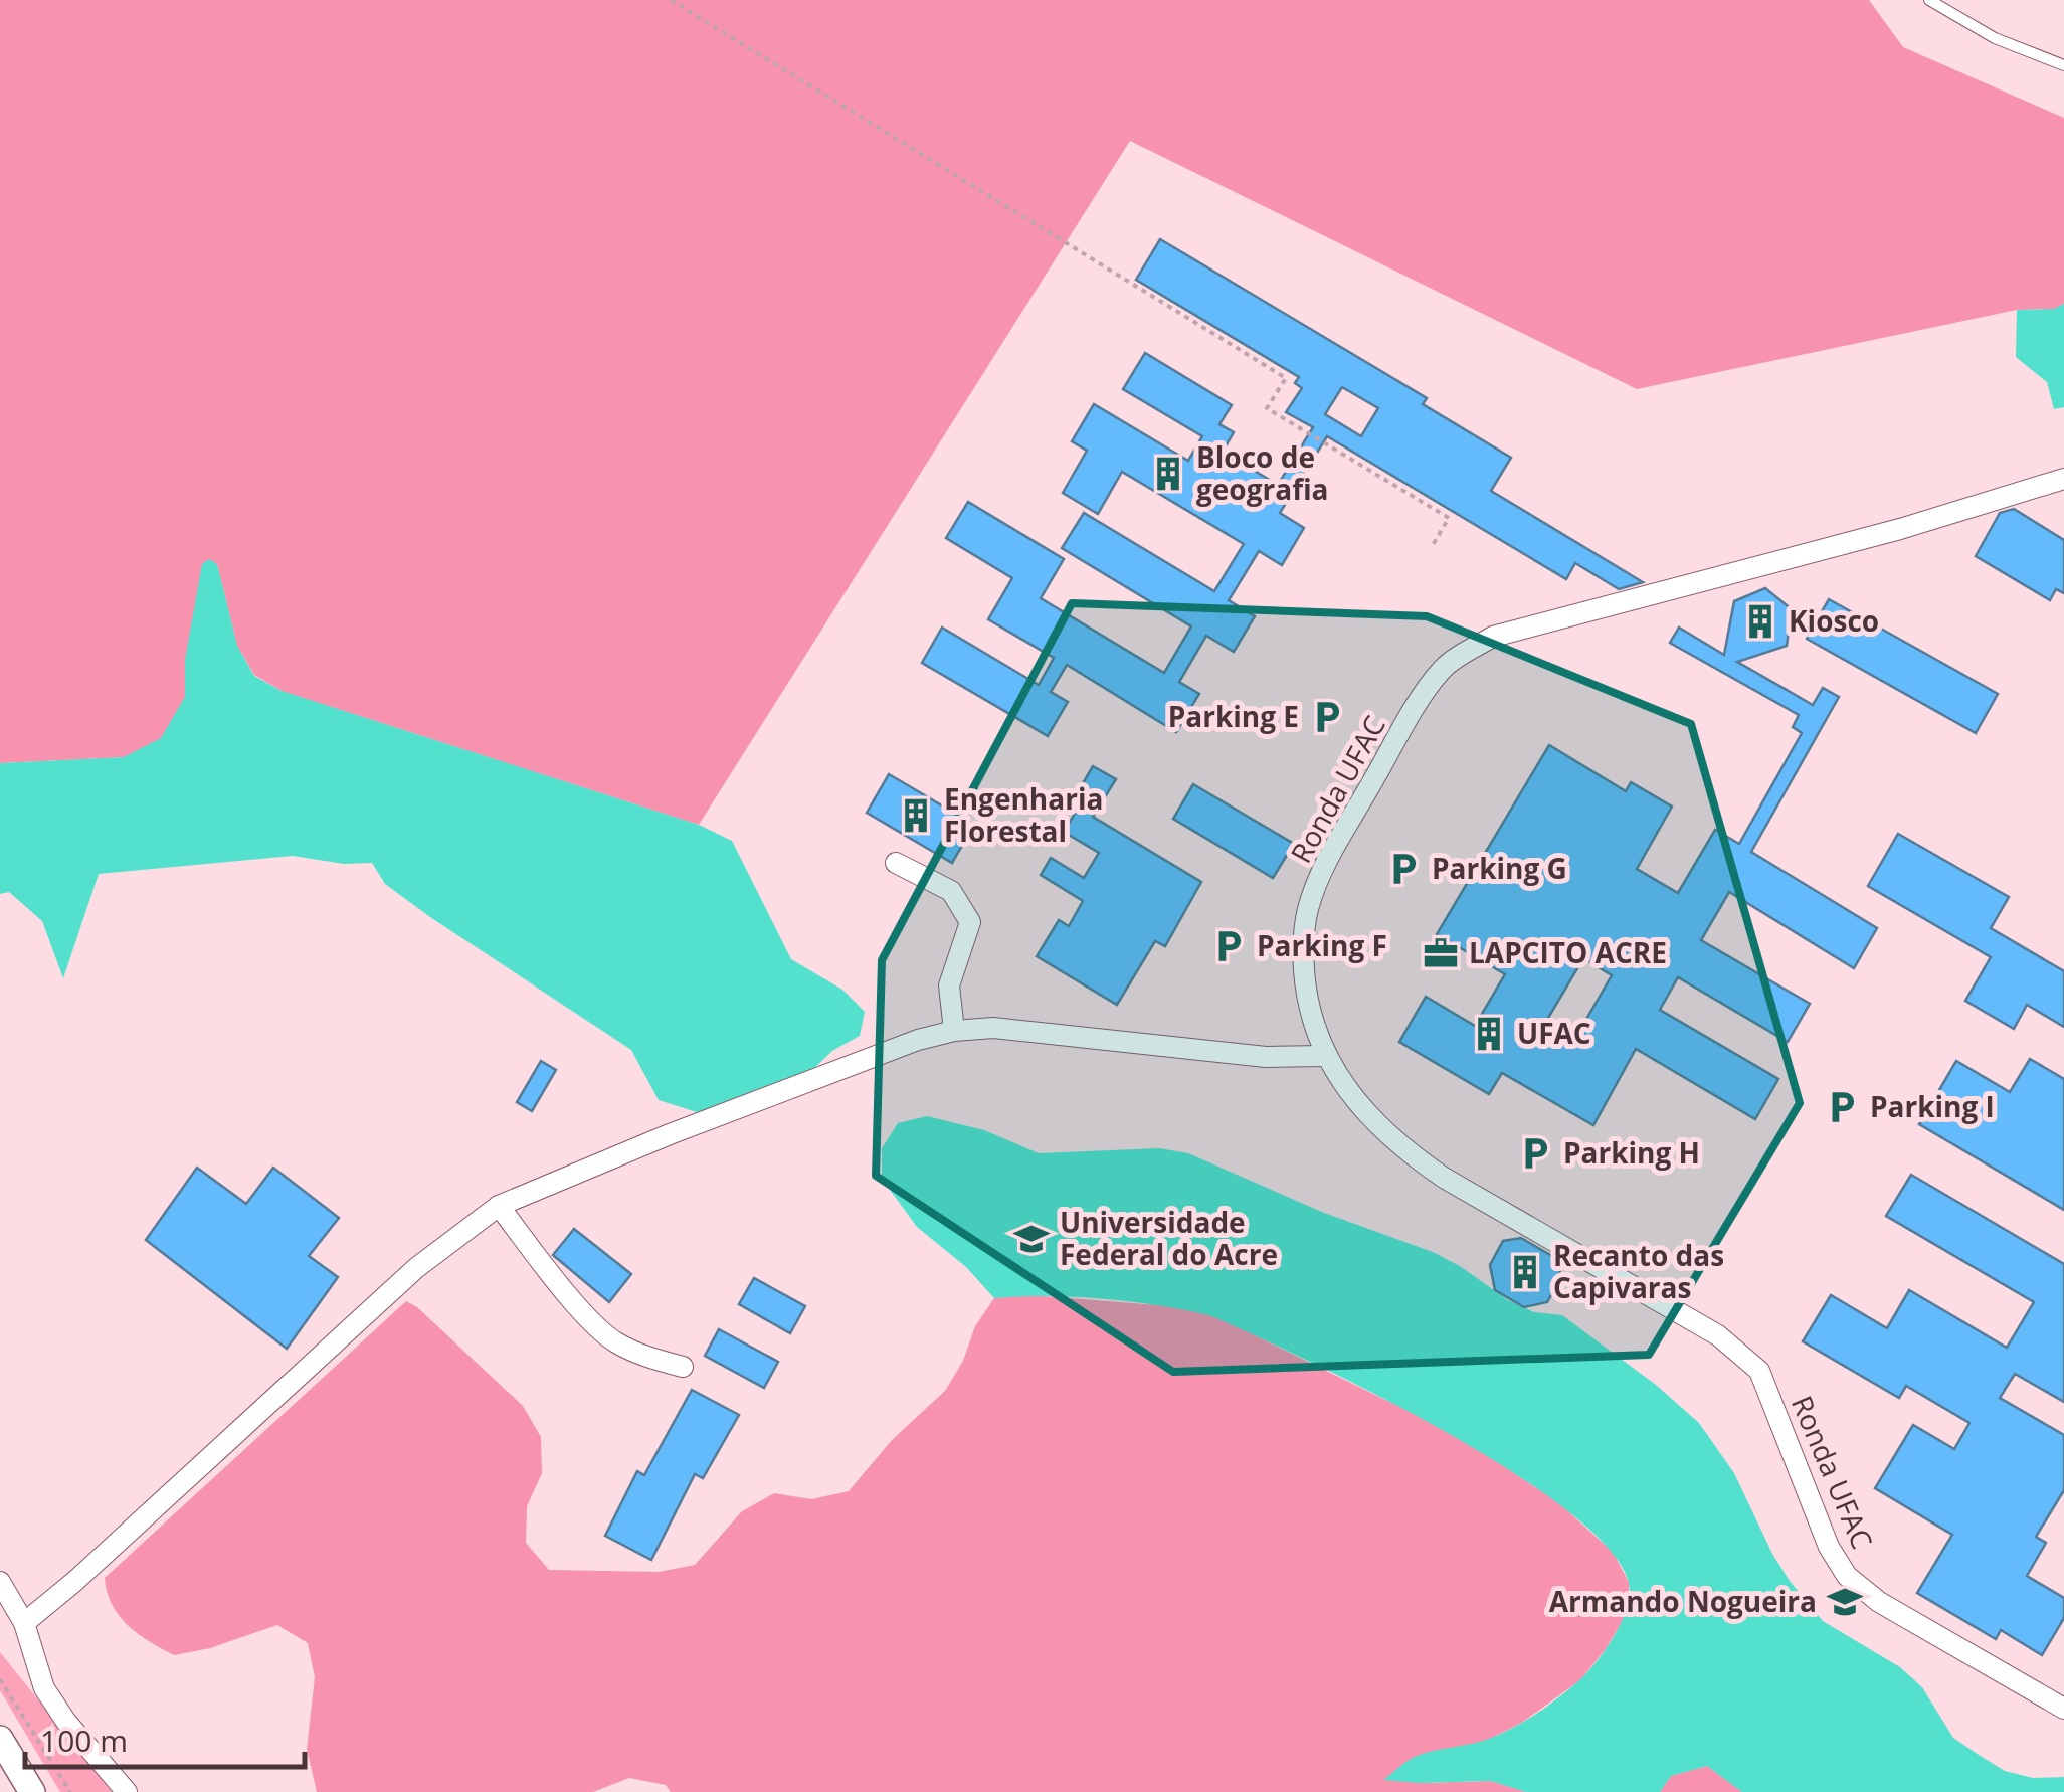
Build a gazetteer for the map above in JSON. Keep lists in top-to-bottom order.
{
  "streets": {
    "street": ["Ronda UFAC"]
  },
  "places": {
    "building": [
      "Bloco de geografia",
      "Kiosco",
      "Engenharia Florestal",
      "UFAC",
      "Recanto das Capivaras"
    ],
    "parking": [
      "Parking E",
      "Parking G",
      "Parking F",
      "Parking I",
      "Parking H"
    ],
    "office": ["LAPCITO ACRE"],
    "school or university": ["Universidade Federal do Acre", "Armando Nogueira"]
  },
  "scale_bar": "100 m"
}
